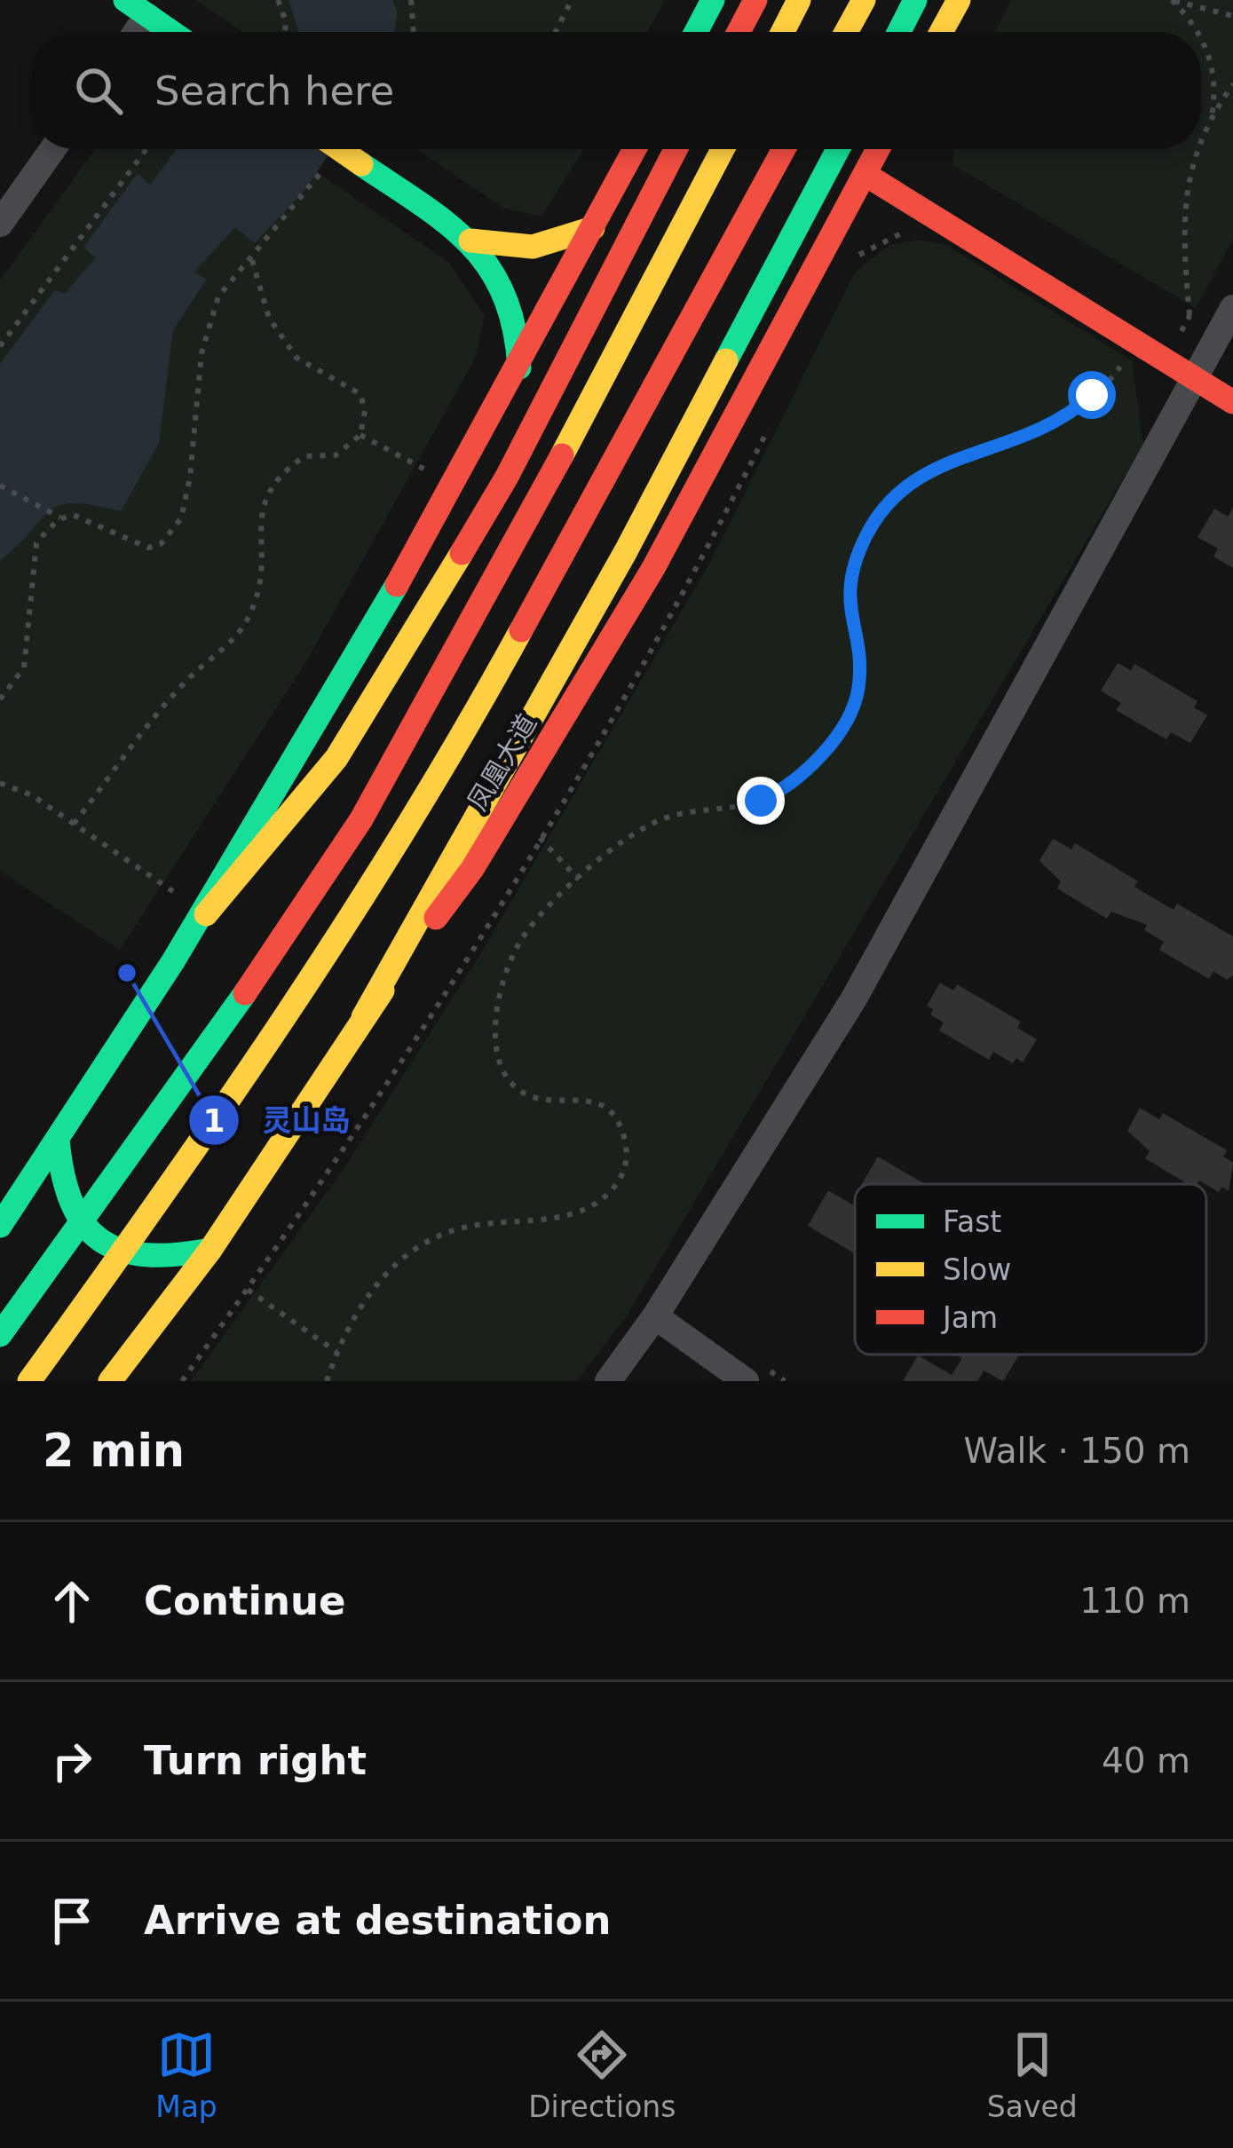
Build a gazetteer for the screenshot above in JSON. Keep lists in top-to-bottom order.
{
  "streets": {
    "main road": ["凤凰大道"]
  },
  "places": ["灵山岛"],
  "legend": ["Fast", "Slow", "Jam"],
  "page": {
    "search": "Search here",
    "heading": ["2 min", "Walk · 150 m"],
    "list": [
      ["Continue", "110 m"],
      ["Turn right", "40 m"],
      "Arrive at destination"
    ],
    "nav": ["Map", "Directions", "Saved"]
  }
}
